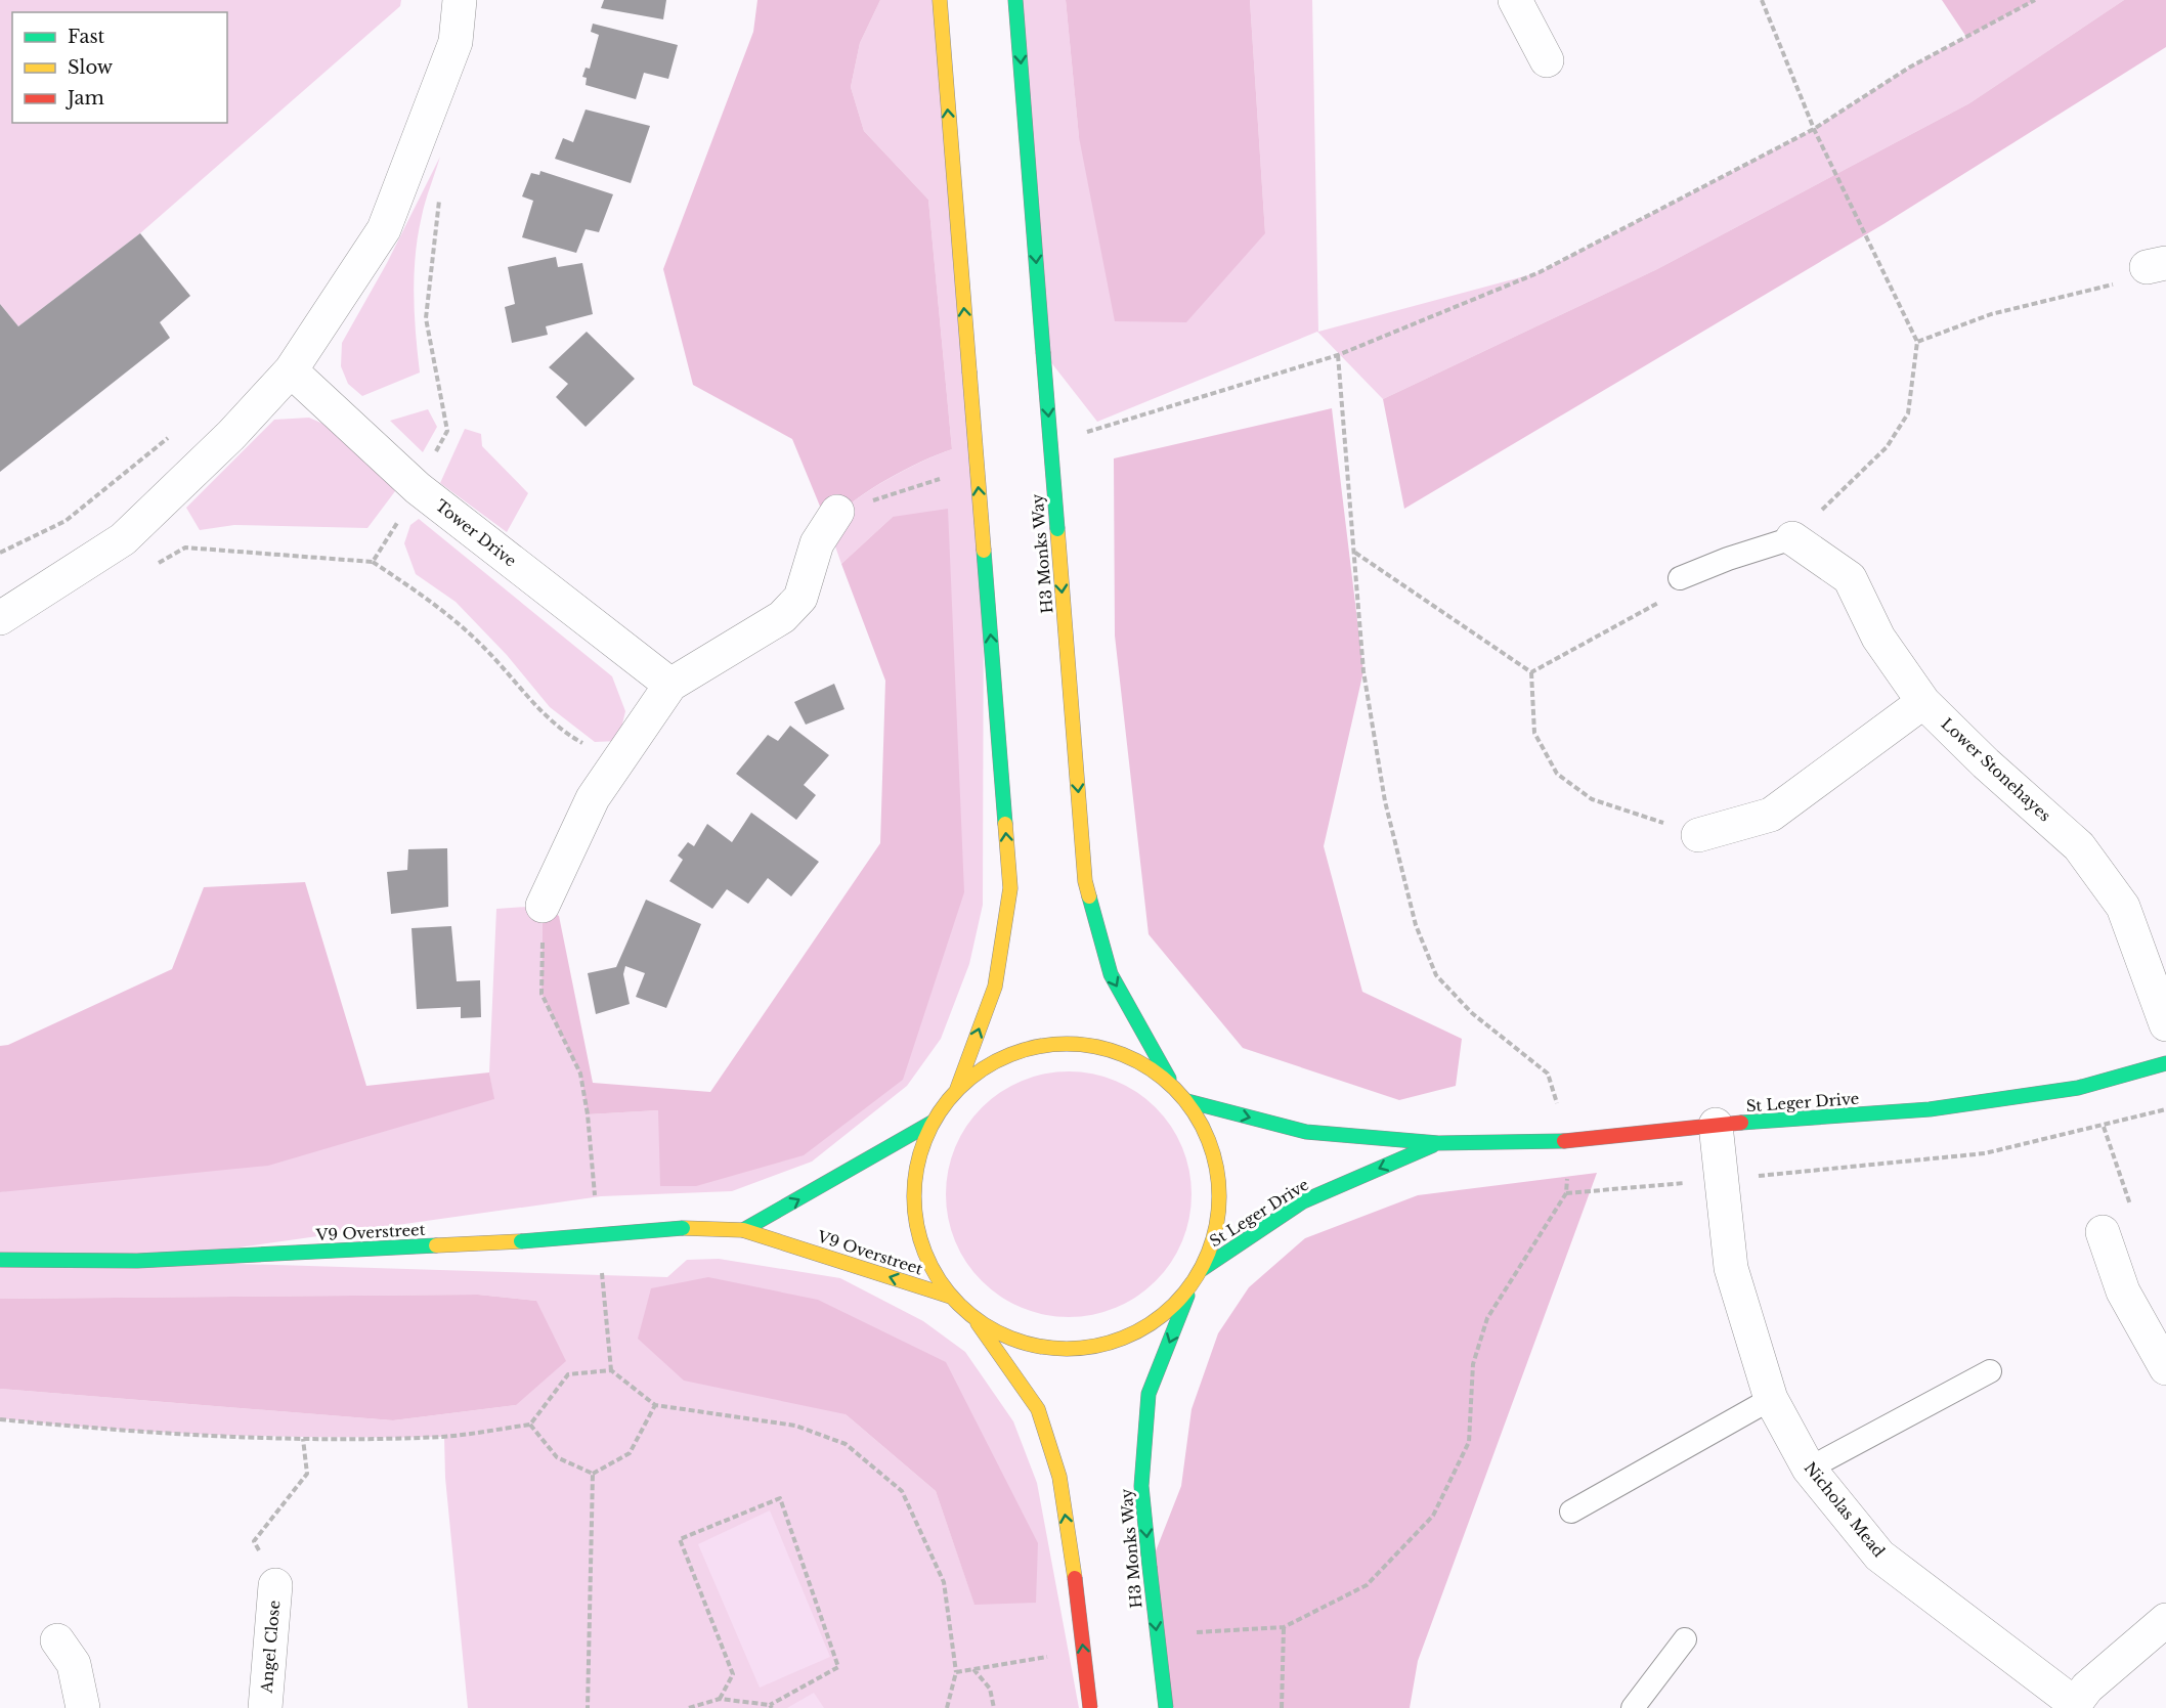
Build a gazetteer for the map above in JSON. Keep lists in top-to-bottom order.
{
  "streets": {
    "main road": ["H3 Monks Way", "St Leger Drive", "V9 Overstreet"],
    "street": [
      "Tower Drive",
      "Lower Stonehayes",
      "Nicholas Mead",
      "Angel Close"
    ]
  },
  "crossings": [
    ["St Leger Drive", "Nicholas Mead"]
  ],
  "legend": ["Fast", "Slow", "Jam"]
}
